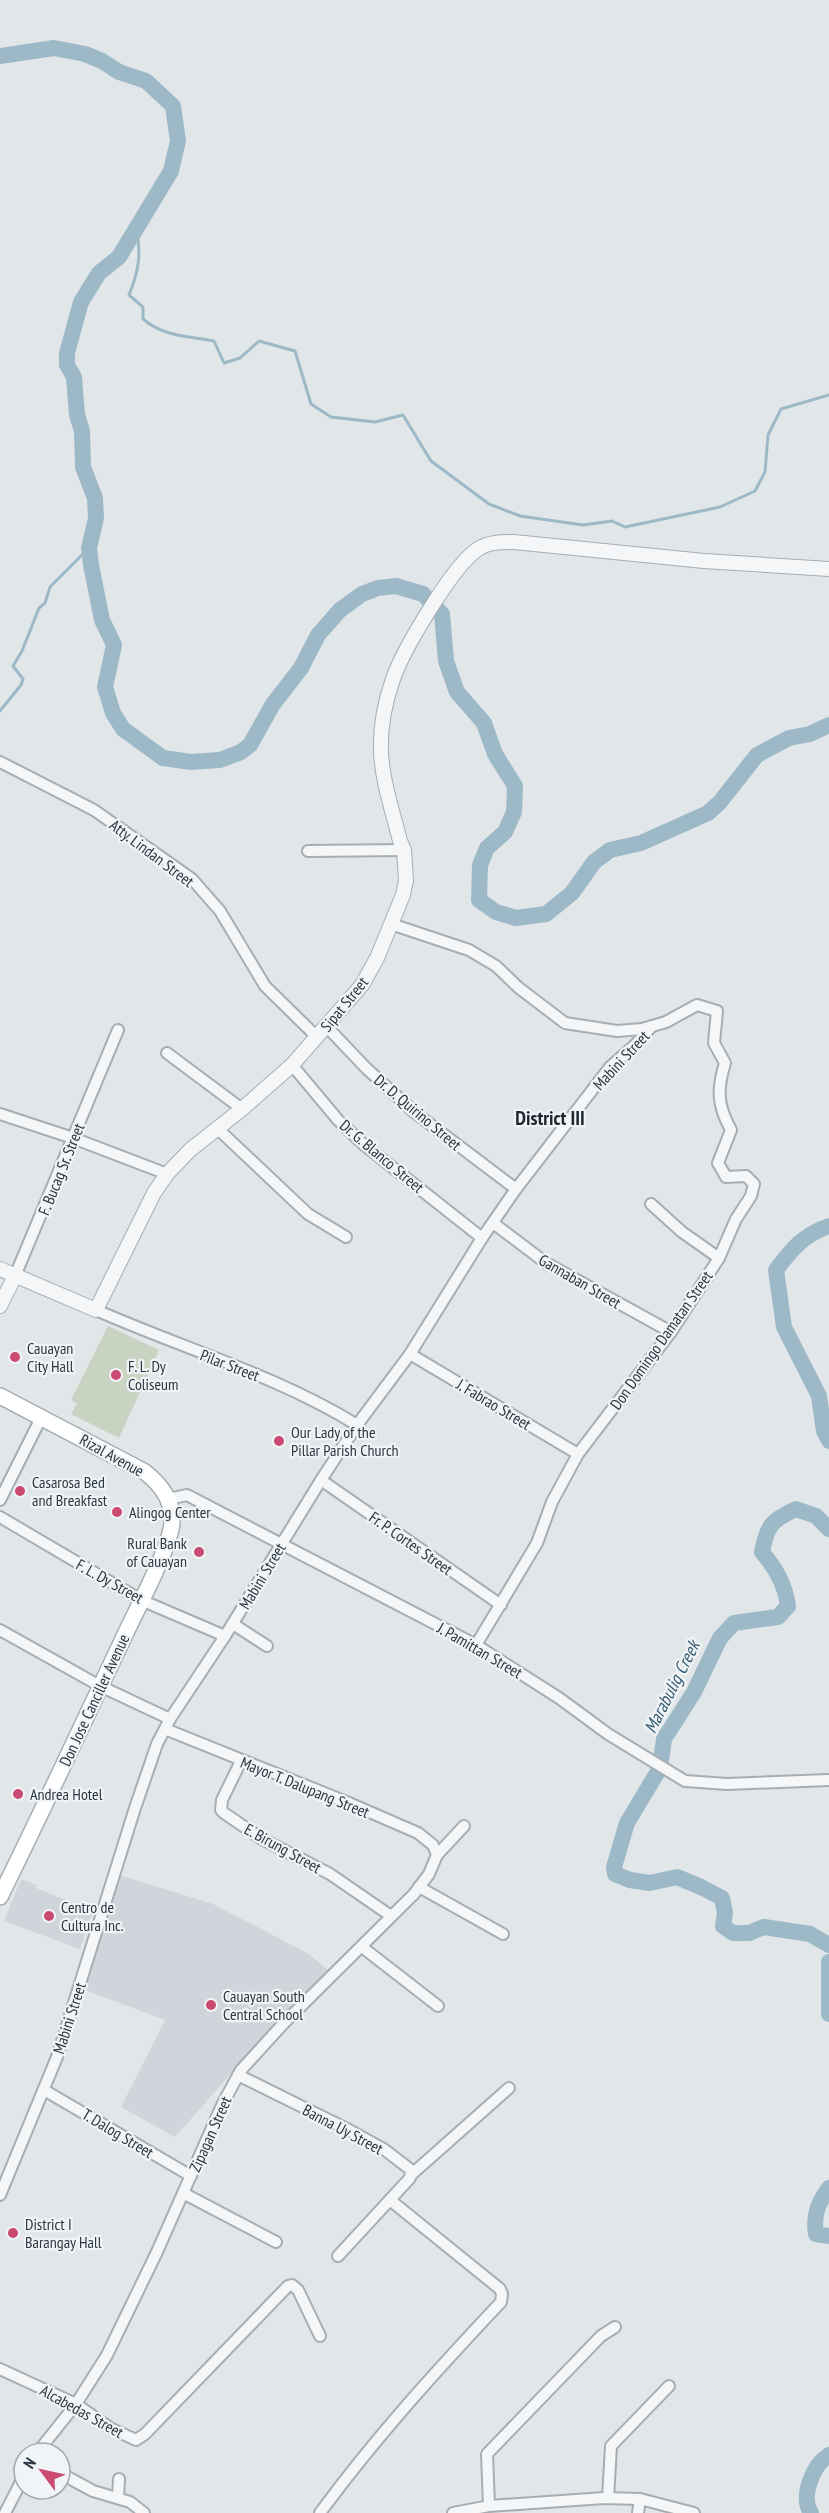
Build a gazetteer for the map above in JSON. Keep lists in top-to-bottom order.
{
  "streets": {
    "main road": ["Rizal Avenue", "Don Jose Canciller Avenue"],
    "street": [
      "Atty. Lindan Street",
      "Sipat Street",
      "Mabini Street",
      "Dr. D. Quirino Street",
      "Dr. G. Blanco Street",
      "F. Bucag Sr. Street",
      "Gannaban Street",
      "Don Domingo Damatan Street",
      "Pilar Street",
      "J. Fabrao Street",
      "Fr. P. Cortes Street",
      "F. L. Dy Street",
      "J. Pamittan Street",
      "Mayor T. Dalupang Street",
      "E. Birung Street",
      "Banna Uy Street",
      "T. Dalog Street",
      "Zipagan Street",
      "Alcabedas Street"
    ]
  },
  "crossings": [
    ["Atty. Lindan Street", "Sipat Street"],
    ["Atty. Lindan Street", "Dr. D. Quirino Street"],
    ["Sipat Street", "Dr. D. Quirino Street"],
    ["Sipat Street", "Dr. G. Blanco Street"],
    ["Sipat Street", "Don Domingo Damatan Street"],
    ["Sipat Street", "Pilar Street"],
    ["Mabini Street", "Dr. D. Quirino Street"],
    ["Mabini Street", "Dr. G. Blanco Street"],
    ["Mabini Street", "Gannaban Street"],
    ["Mabini Street", "Don Domingo Damatan Street"],
    ["Mabini Street", "Pilar Street"],
    ["Mabini Street", "J. Fabrao Street"],
    ["Mabini Street", "Fr. P. Cortes Street"],
    ["Mabini Street", "F. L. Dy Street"],
    ["Mabini Street", "J. Pamittan Street"],
    ["Mabini Street", "Mayor T. Dalupang Street"],
    ["Mabini Street", "T. Dalog Street"],
    ["F. Bucag Sr. Street", "Pilar Street"],
    ["Gannaban Street", "Don Domingo Damatan Street"],
    ["Don Domingo Damatan Street", "J. Fabrao Street"],
    ["Don Domingo Damatan Street", "Fr. P. Cortes Street"],
    ["Don Domingo Damatan Street", "J. Pamittan Street"],
    ["Rizal Avenue", "Don Jose Canciller Avenue"],
    ["F. L. Dy Street", "Don Jose Canciller Avenue"],
    ["Don Jose Canciller Avenue", "Mayor T. Dalupang Street"],
    ["Mayor T. Dalupang Street", "E. Birung Street"],
    ["Mayor T. Dalupang Street", "Zipagan Street"],
    ["E. Birung Street", "Zipagan Street"],
    ["Banna Uy Street", "Zipagan Street"],
    ["T. Dalog Street", "Zipagan Street"],
    ["Zipagan Street", "Alcabedas Street"]
  ],
  "districts": ["District III"],
  "water": ["Marabulig Creek"],
  "places": [
    "Cauayan City Hall",
    "F. L. Dy Coliseum",
    "Our Lady of the Pillar Parish Church",
    "Casarosa Bed and Breakfast",
    "Alingog Center",
    "Rural Bank of Cauayan",
    "Andrea Hotel",
    "Centro de Cultura Inc.",
    "Cauayan South Central School",
    "District I Barangay Hall"
  ],
  "north": "top left"
}
